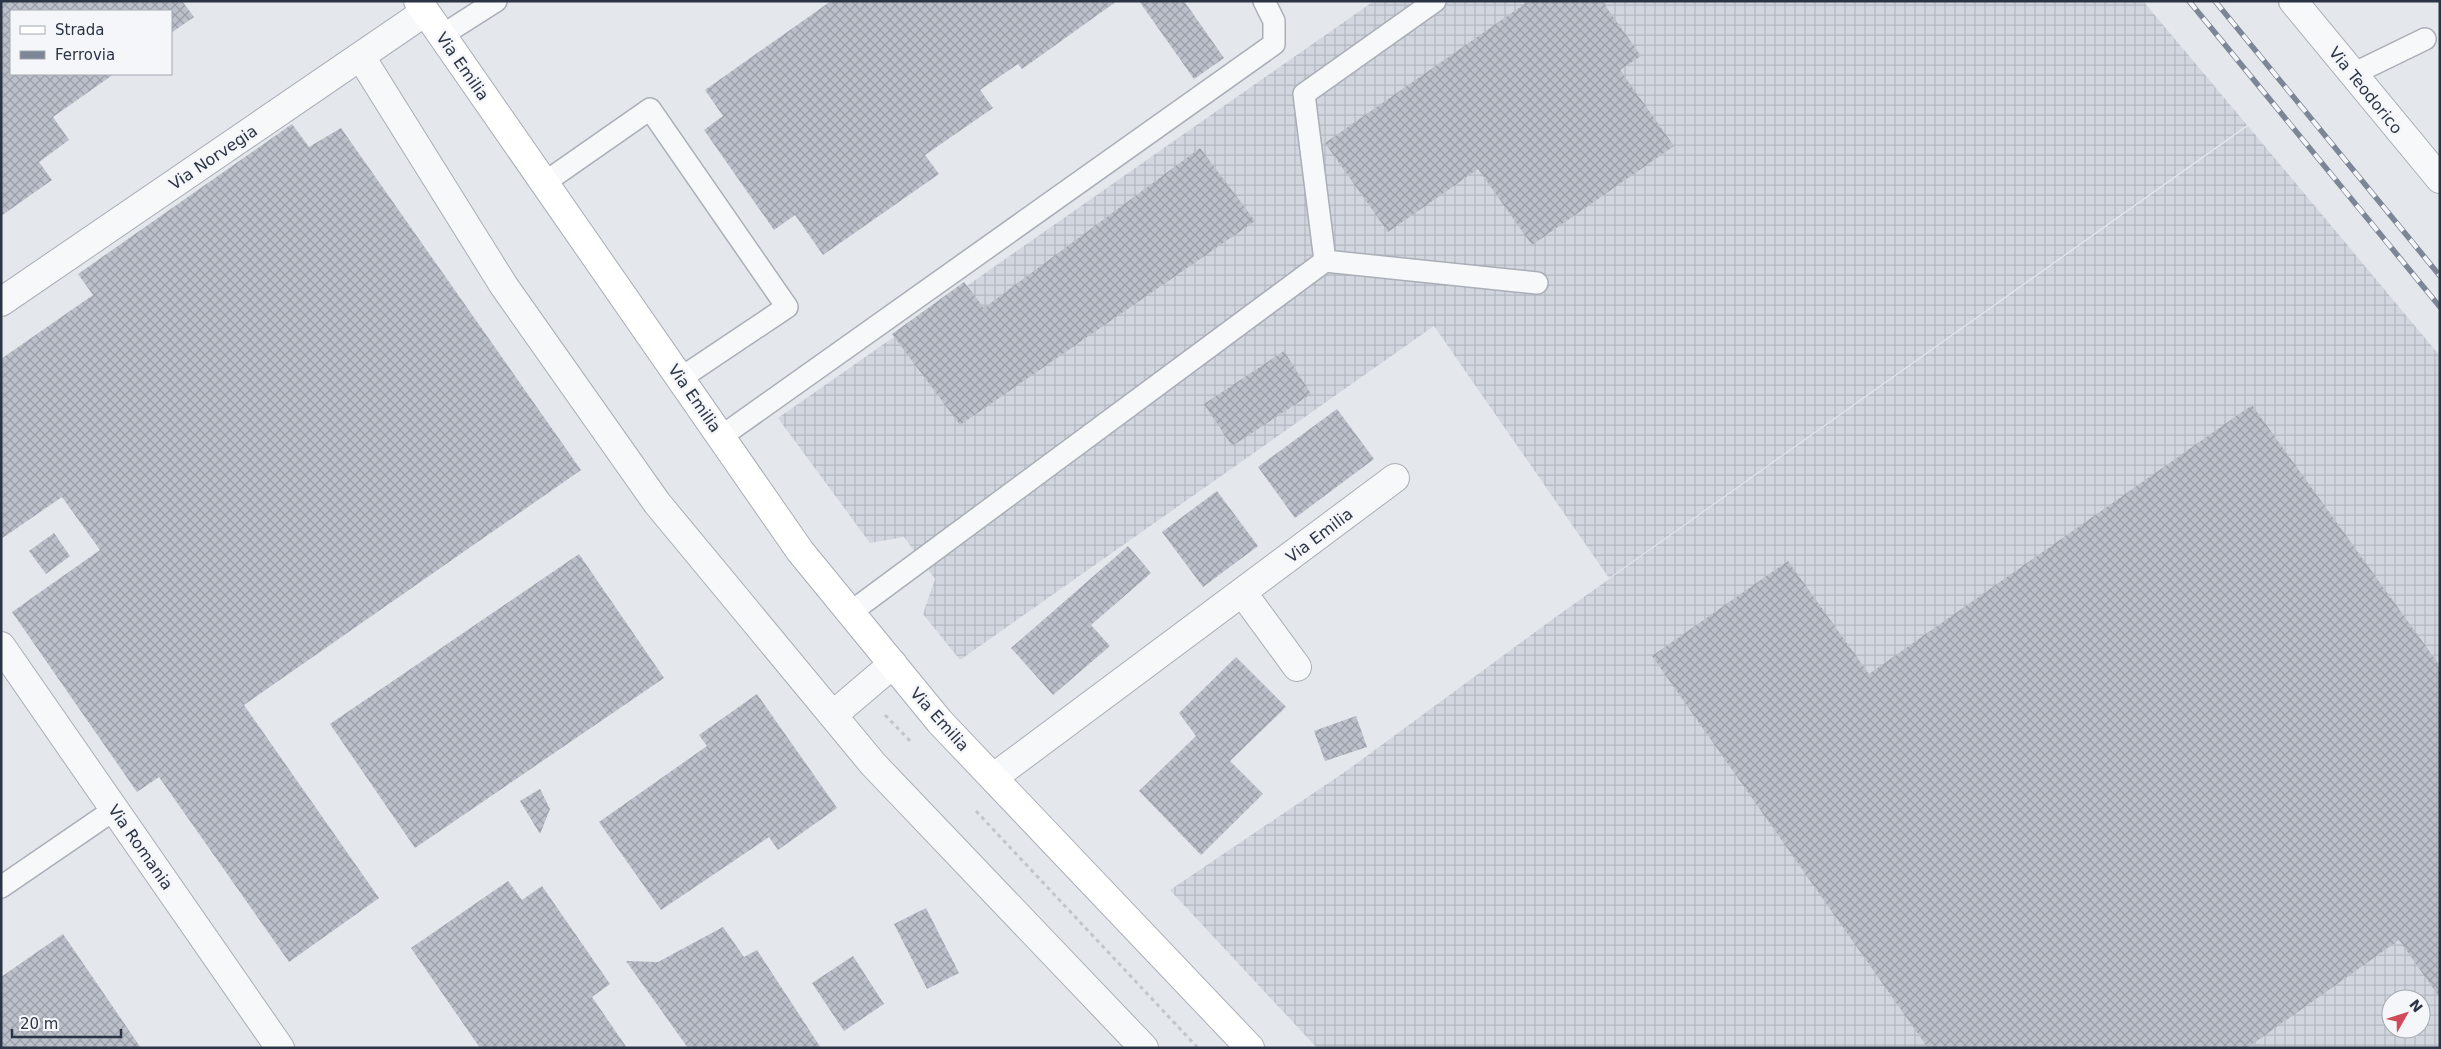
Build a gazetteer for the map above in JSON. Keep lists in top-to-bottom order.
{
  "streets": {
    "main road": ["Via Emilia"],
    "street": ["Via Teodorico", "Via Norvegia", "Via Romania"]
  },
  "crossings": [
    ["Via Emilia", "Via Norvegia"]
  ],
  "legend": ["Strada", "Ferrovia"],
  "scale_bar": "20 m",
  "north": "top right"
}
